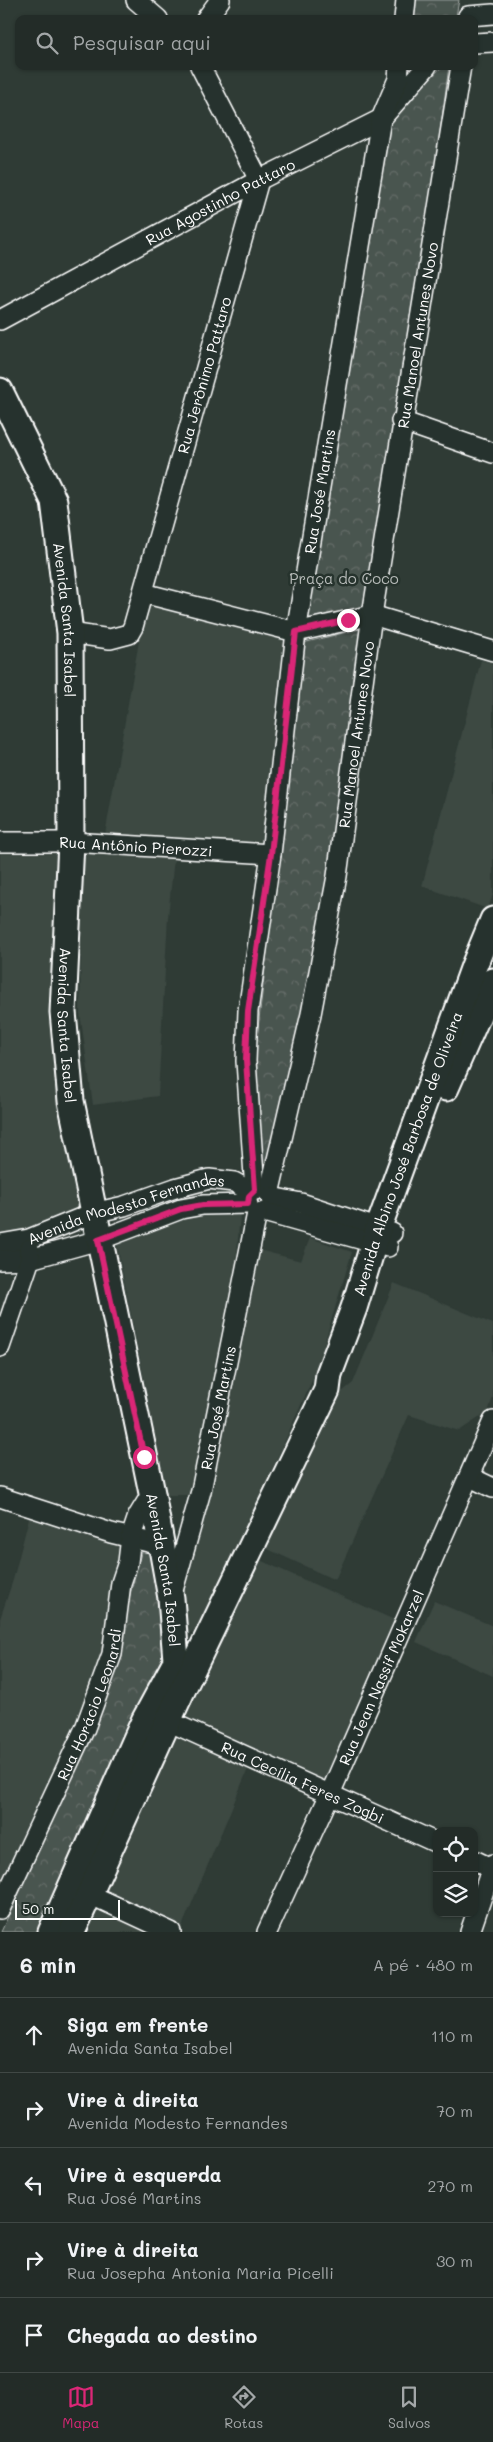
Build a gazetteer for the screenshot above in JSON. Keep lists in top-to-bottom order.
{
  "streets": {
    "main road": ["Avenida Santa Isabel", "Avenida Albino José Barbosa de Oliveira"],
    "street": [
      "Rua Agostinho Pattaro",
      "Rua Manoel Antunes Novo",
      "Rua Jerônimo Pattaro",
      "Rua José Martins",
      "Rua Antônio Pierozzi",
      "Avenida Modesto Fernandes",
      "Rua Jean Nassif Mokarzel",
      "Rua Horácio Leonardi",
      "Rua Cecília Feres Zogbi"
    ]
  },
  "crossings": [
    ["Rua Agostinho Pattaro", "Rua Jerônimo Pattaro"],
    ["Rua Agostinho Pattaro", "Rua José Martins"],
    ["Rua Manoel Antunes Novo", "Rua José Martins"],
    ["Rua Manoel Antunes Novo", "Avenida Modesto Fernandes"],
    ["Rua Jerônimo Pattaro", "Avenida Santa Isabel"],
    ["Rua José Martins", "Avenida Santa Isabel"],
    ["Rua José Martins", "Rua Antônio Pierozzi"],
    ["Rua José Martins", "Avenida Modesto Fernandes"],
    ["Avenida Santa Isabel", "Rua Antônio Pierozzi"],
    ["Avenida Santa Isabel", "Avenida Albino José Barbosa de Oliveira"],
    ["Avenida Santa Isabel", "Avenida Modesto Fernandes"],
    ["Avenida Santa Isabel", "Rua Horácio Leonardi"],
    ["Avenida Albino José Barbosa de Oliveira", "Avenida Modesto Fernandes"],
    ["Avenida Albino José Barbosa de Oliveira", "Rua Cecília Feres Zogbi"],
    ["Rua Jean Nassif Mokarzel", "Rua Cecília Feres Zogbi"]
  ],
  "parks": ["Praça do Coco"],
  "scale_bar": "50 m",
  "page": {
    "search": "Pesquisar aqui",
    "scale": "50 m",
    "heading": ["6 min", "A pé · 480 m"],
    "list": [
      ["Siga em frente", "Avenida Santa Isabel", "110 m"],
      ["Vire à direita", "Avenida Modesto Fernandes", "70 m"],
      ["Vire à esquerda", "Rua José Martins", "270 m"],
      ["Vire à direita", "Rua Josepha Antonia Maria Picelli", "30 m"],
      "Chegada ao destino"
    ],
    "nav": ["Mapa", "Rotas", "Salvos"]
  }
}
